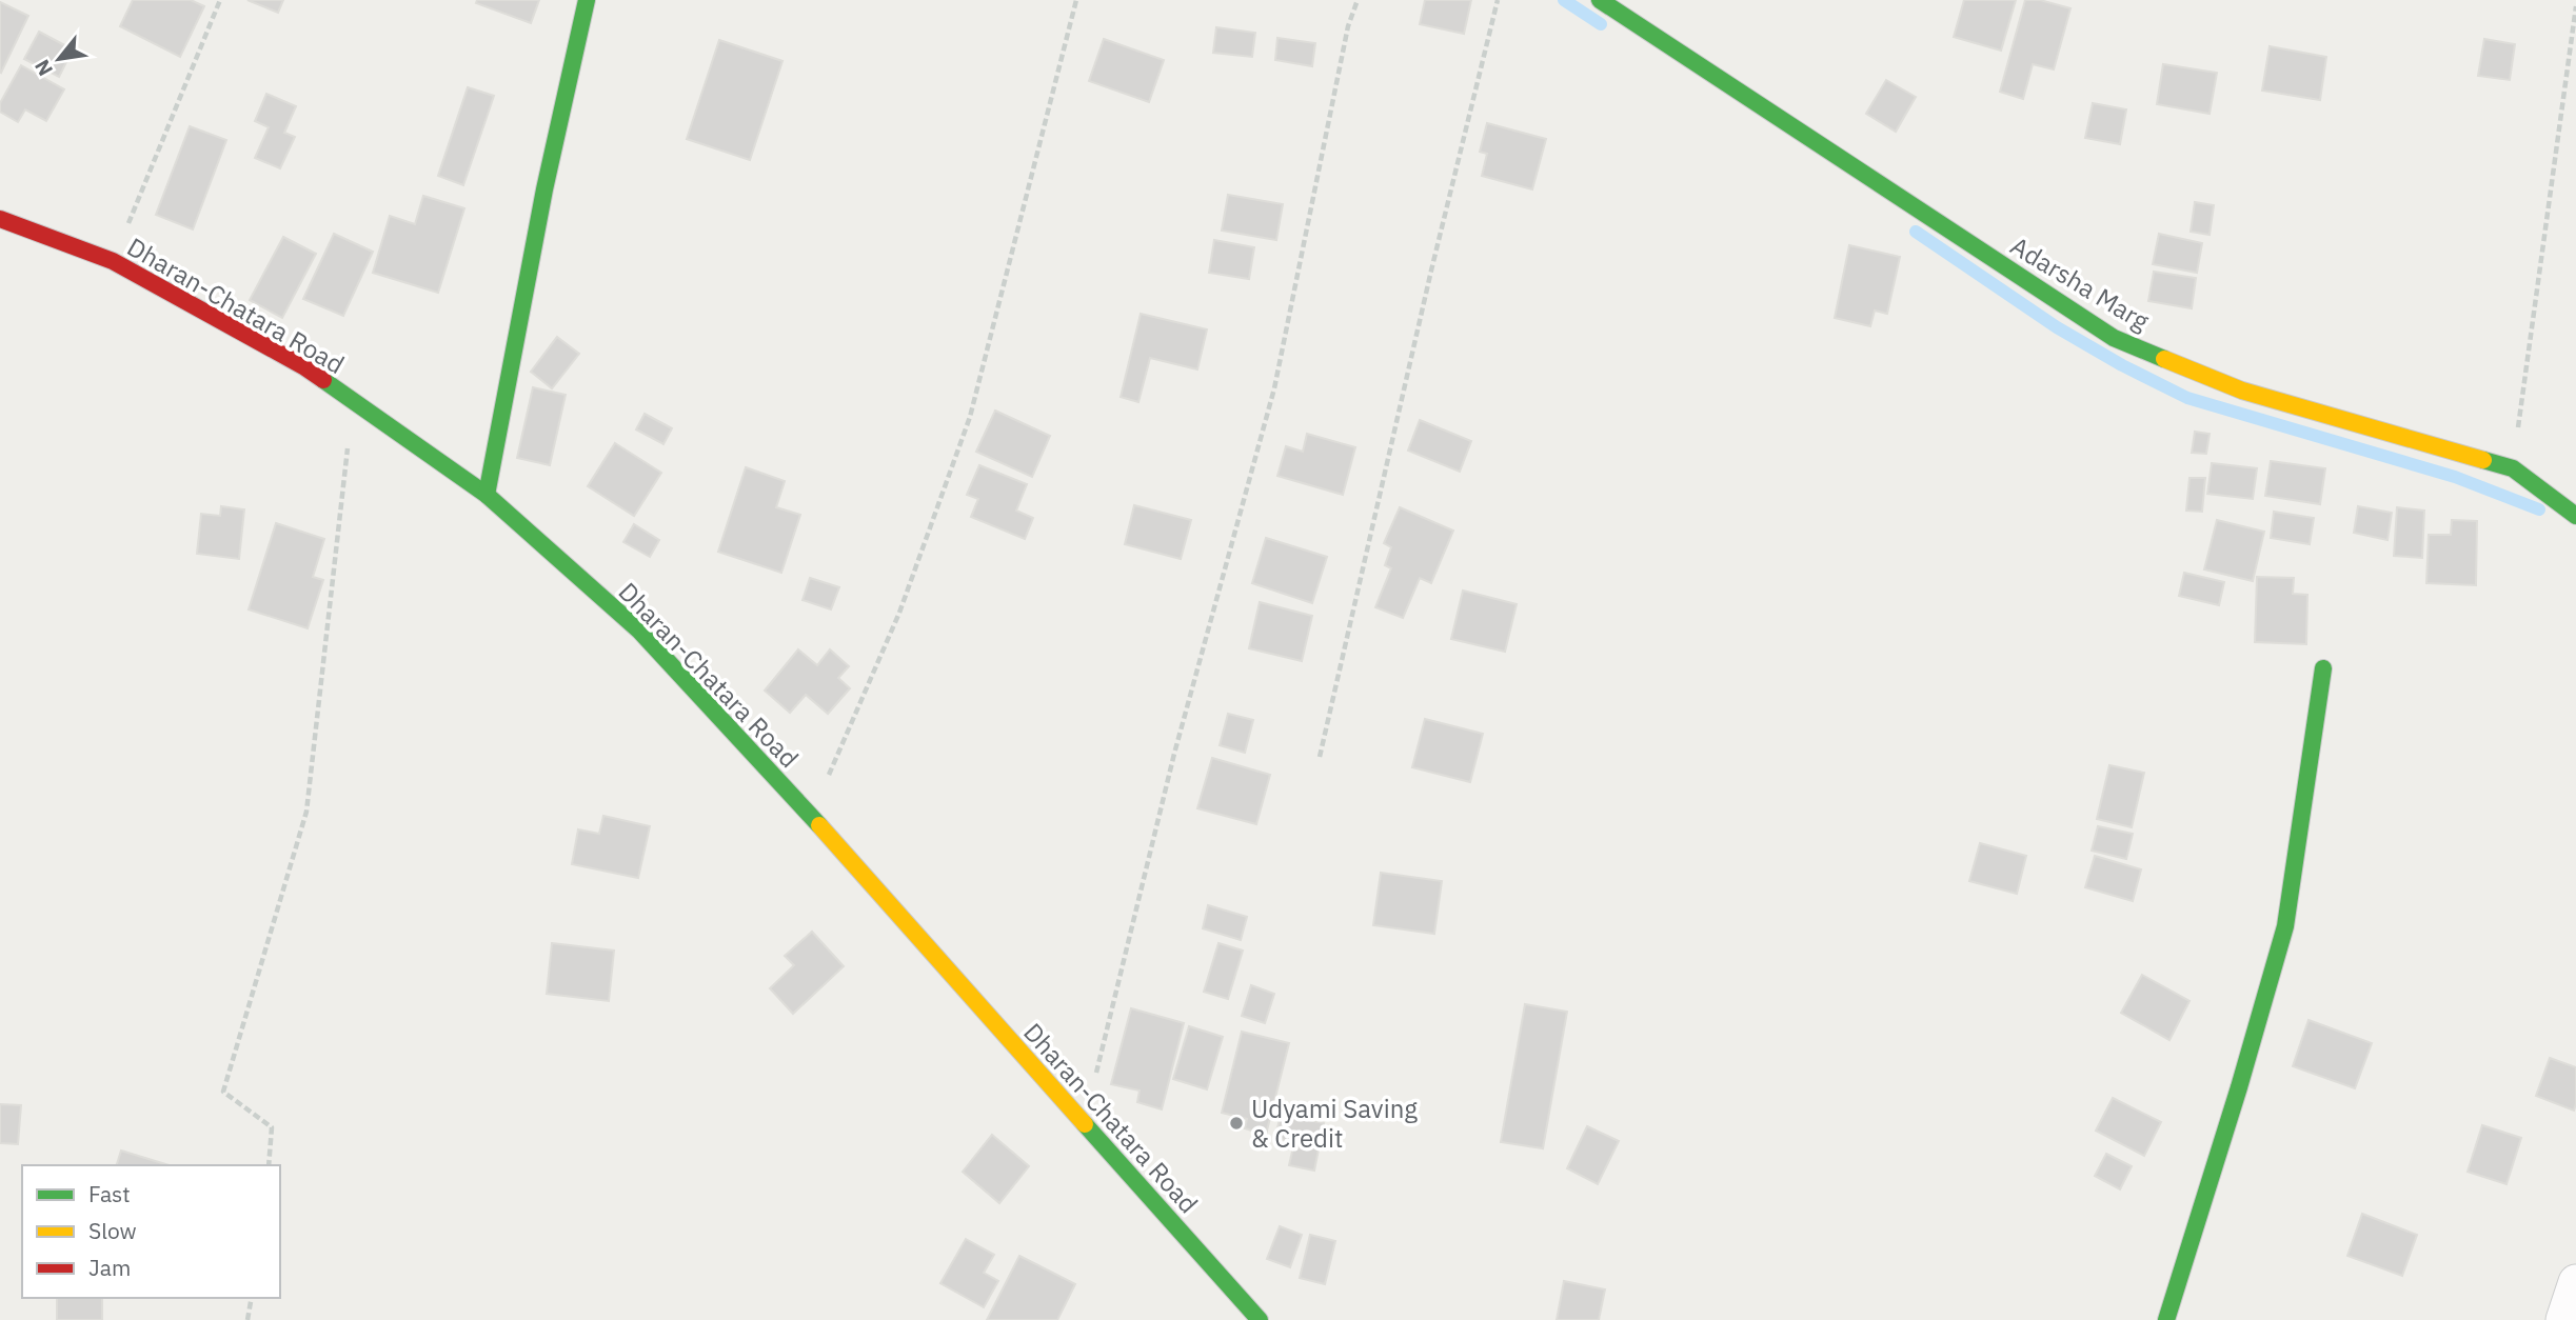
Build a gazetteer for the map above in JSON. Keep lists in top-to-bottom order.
{
  "streets": {
    "street": ["Adarsha Marg", "Dharan-Chatara Road"]
  },
  "places": ["Udyami Saving & Credit"],
  "legend": ["Fast", "Slow", "Jam"],
  "north": "bottom left"
}
